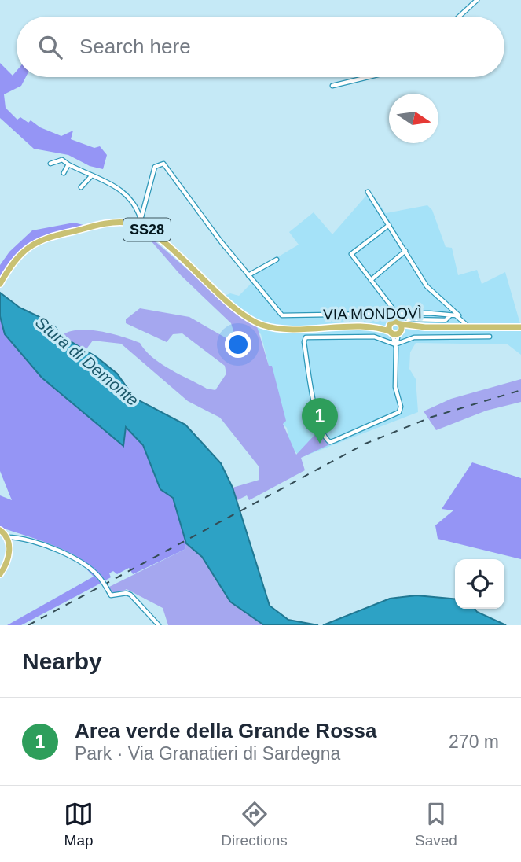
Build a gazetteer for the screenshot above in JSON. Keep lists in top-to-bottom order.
{
  "streets": {
    "main road": ["SS28", "VIA MONDOVÌ"]
  },
  "crossings": [
    ["SS28", "VIA MONDOVÌ"]
  ],
  "water": ["Stura di Demonte"],
  "north": "right",
  "page": {
    "search": "Search here",
    "pins": "1",
    "heading": "Nearby",
    "list": [
      {
        "mark": "1",
        "name": "Area verde della Grande Rossa",
        "note": "Park · Via Granatieri di Sardegna",
        "value": "270 m"
      }
    ],
    "nav": ["Map", "Directions", "Saved"]
  }
}
